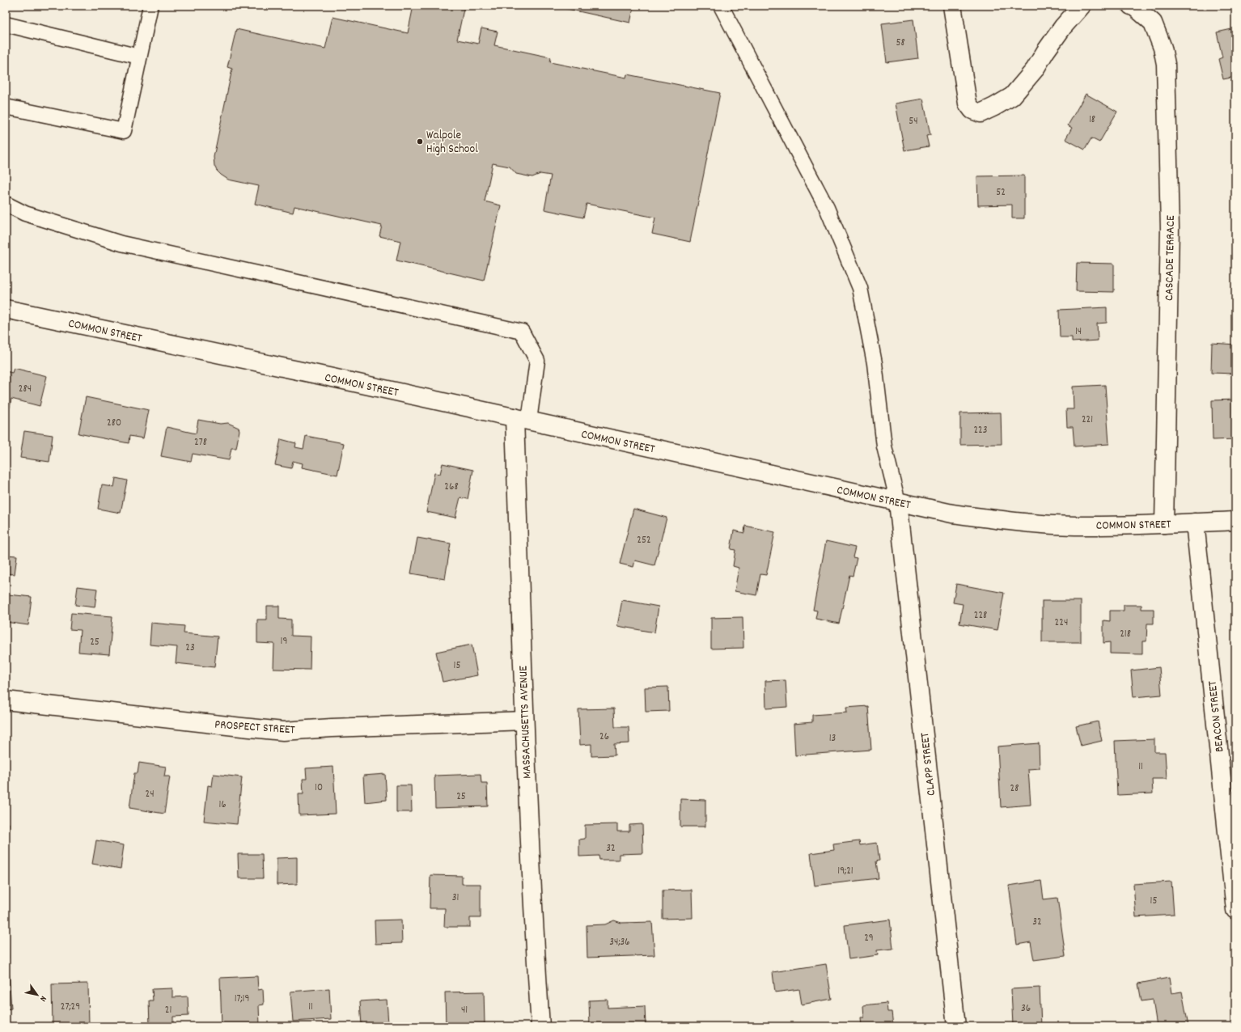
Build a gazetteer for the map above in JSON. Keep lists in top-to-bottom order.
{
  "streets": {
    "street": [
      "CASCADE TERRACE",
      "COMMON STREET",
      "BEACON STREET",
      "MASSACHUSETTS AVENUE",
      "PROSPECT STREET",
      "CLAPP STREET"
    ]
  },
  "crossings": [
    ["CASCADE TERRACE", "COMMON STREET"],
    ["COMMON STREET", "BEACON STREET"],
    ["COMMON STREET", "MASSACHUSETTS AVENUE"],
    ["COMMON STREET", "CLAPP STREET"],
    ["MASSACHUSETTS AVENUE", "PROSPECT STREET"]
  ],
  "places": ["Walpole High School"],
  "house_numbers": [
    "58",
    "18",
    "54",
    "52",
    "14",
    "284",
    "221",
    "280",
    "223",
    "278",
    "268",
    "252",
    "228",
    "224",
    "218",
    "19",
    "25",
    "23",
    "15",
    "26",
    "13",
    "11",
    "10",
    "28",
    "24",
    "25",
    "16",
    "32",
    "19;21",
    "31",
    "15",
    "32",
    "29",
    "34;36",
    "17;19",
    "27;29",
    "11",
    "36",
    "21",
    "41"
  ],
  "north": "bottom right"
}
